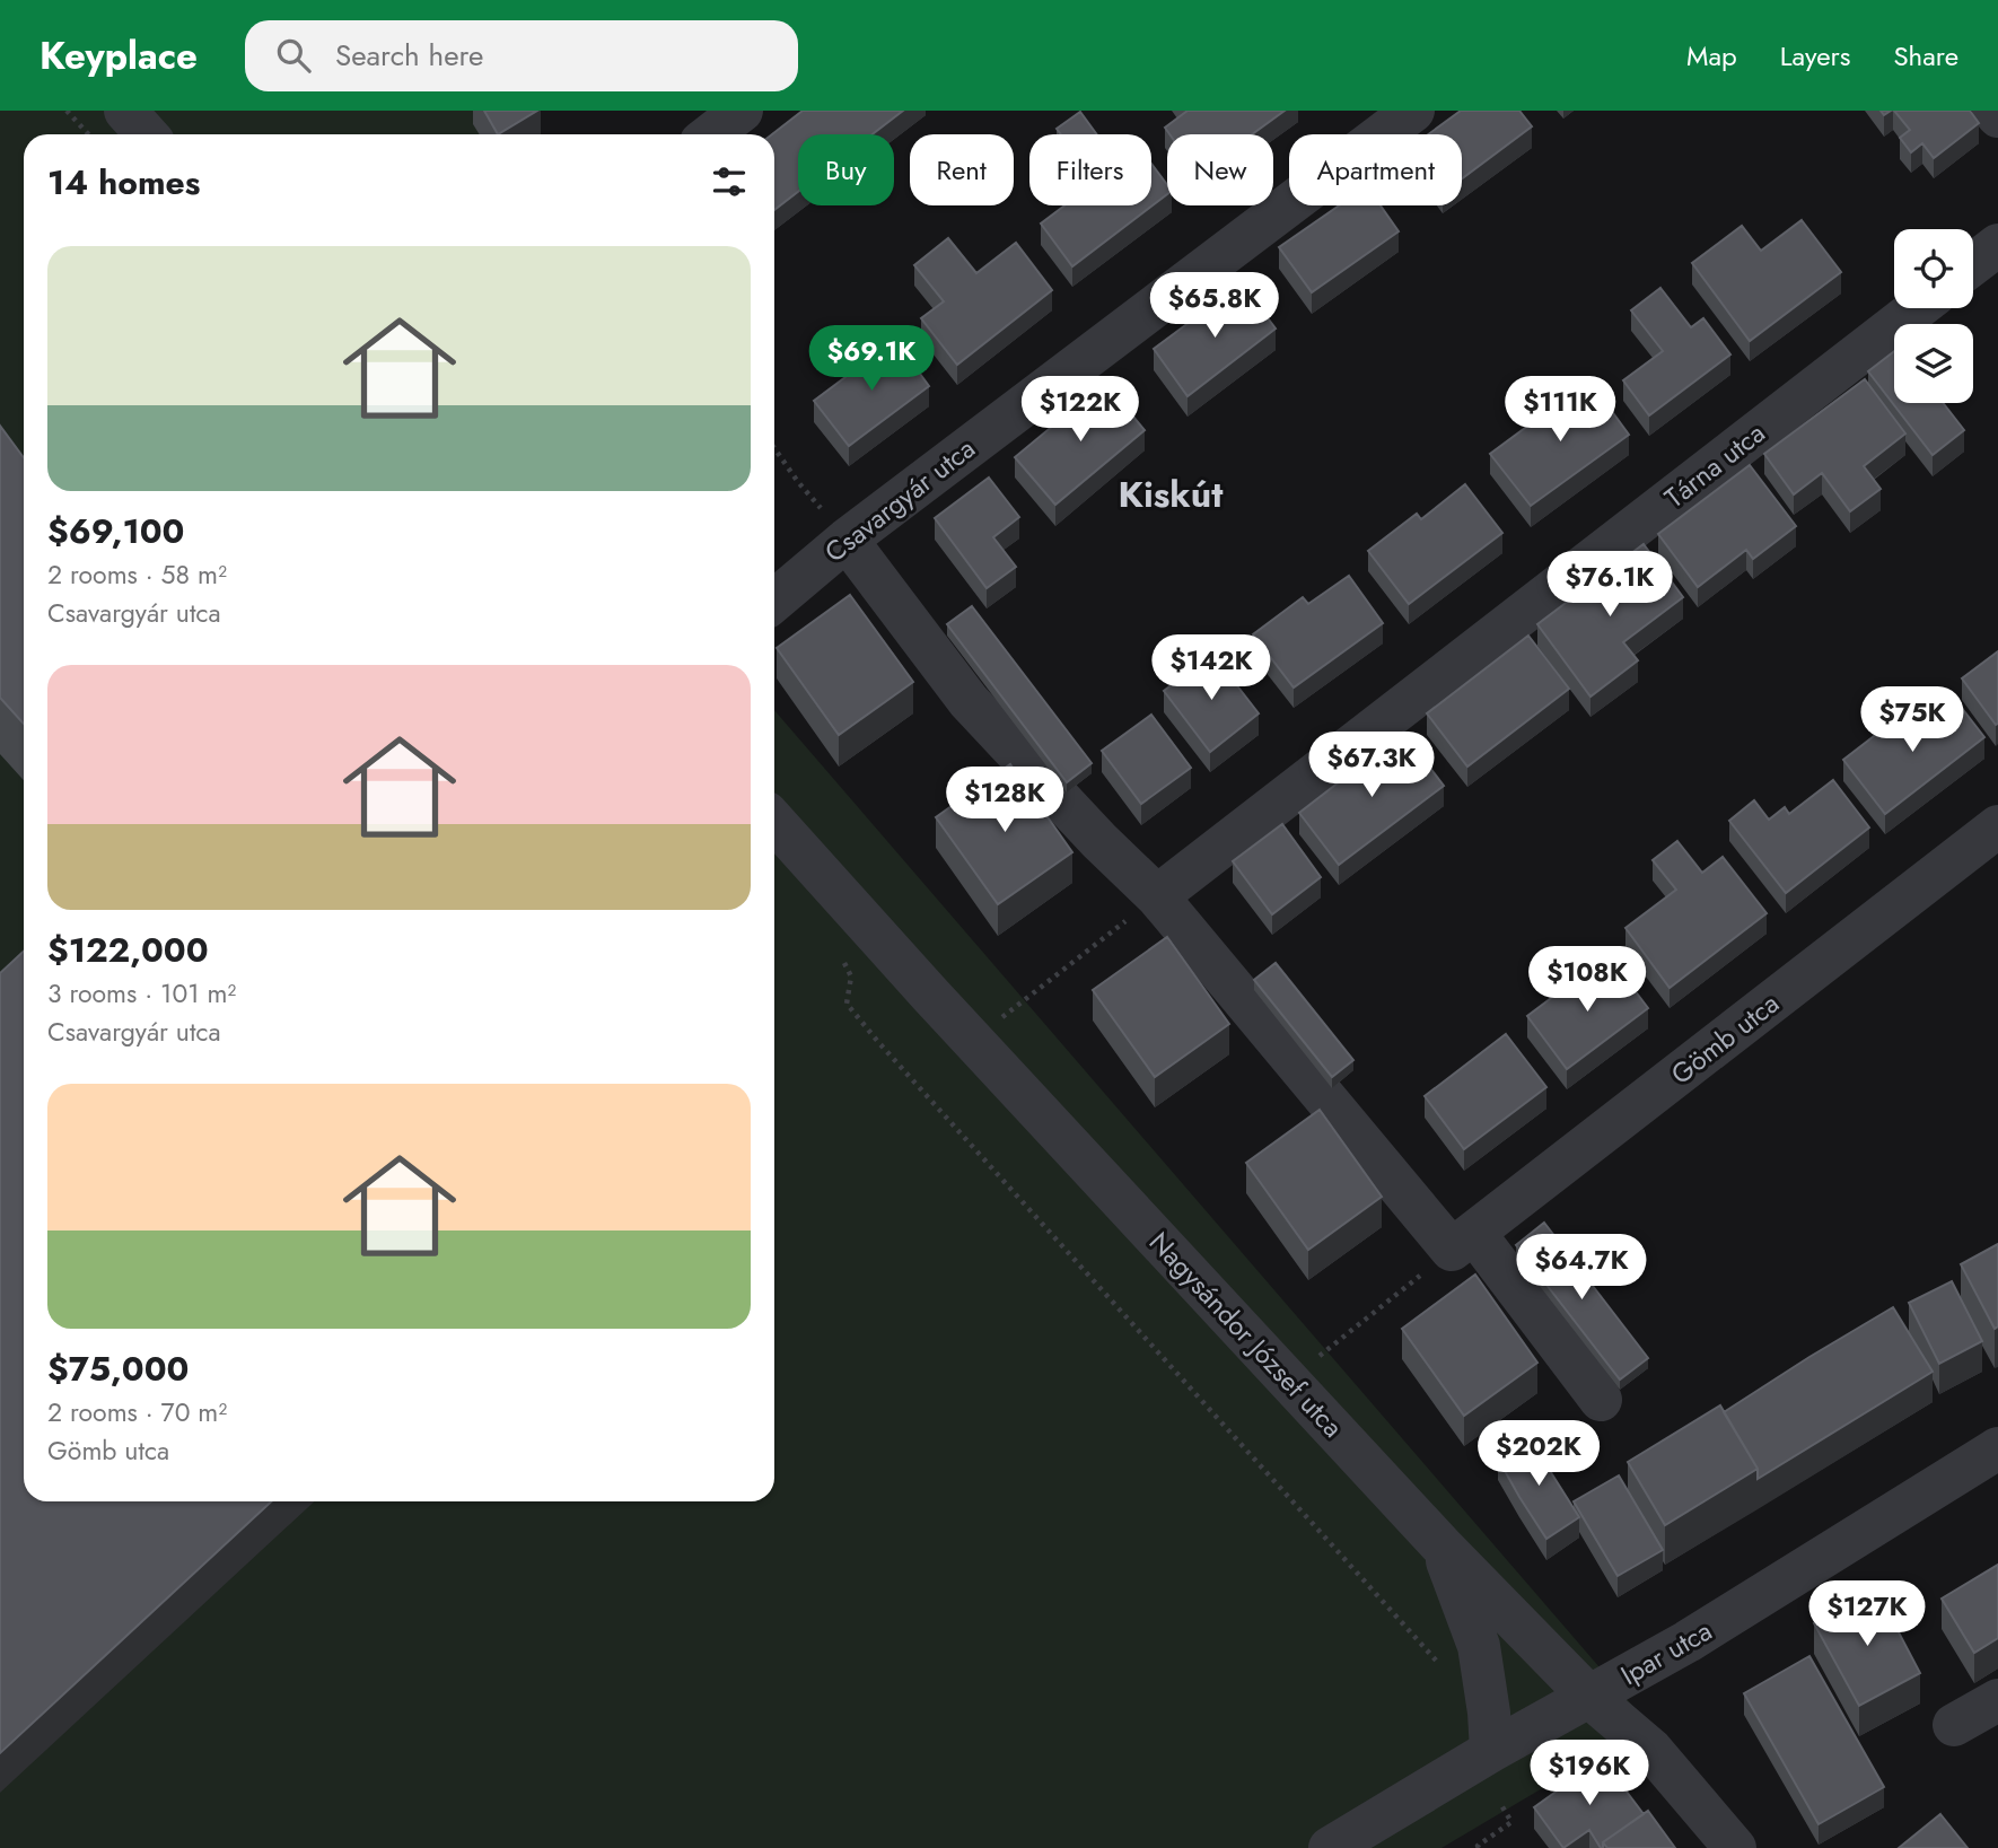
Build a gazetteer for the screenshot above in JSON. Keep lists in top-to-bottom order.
{
  "streets": {
    "street": [
      "Tárna utca",
      "Csavargyár utca",
      "Gömb utca",
      "Nagysándor József utca",
      "Ipar utca"
    ]
  },
  "crossings": [
    ["Nagysándor József utca", "Ipar utca"]
  ],
  "districts": ["Kiskút"],
  "page": {
    "header": "Keyplace",
    "search": "Search here",
    "nav": ["Map", "Layers", "Share"],
    "chip": [
      "Buy",
      "Rent",
      "Filters",
      "New",
      "Apartment"
    ],
    "heading": "14 homes",
    "list": [
      {
        "name": "$69,100",
        "note": "2 rooms · 58 m² · Csavargyár utca"
      },
      {
        "name": "$122,000",
        "note": "3 rooms · 101 m² · Csavargyár utca"
      },
      {
        "name": "$75,000",
        "note": "2 rooms · 70 m² · Gömb utca"
      }
    ],
    "price": [
      "$65.8K",
      "$69.1K",
      "$122K",
      "$111K",
      "$76.1K",
      "$142K",
      "$75K",
      "$67.3K",
      "$128K",
      "$108K",
      "$64.7K",
      "$202K",
      "$127K",
      "$196K"
    ]
  }
}
